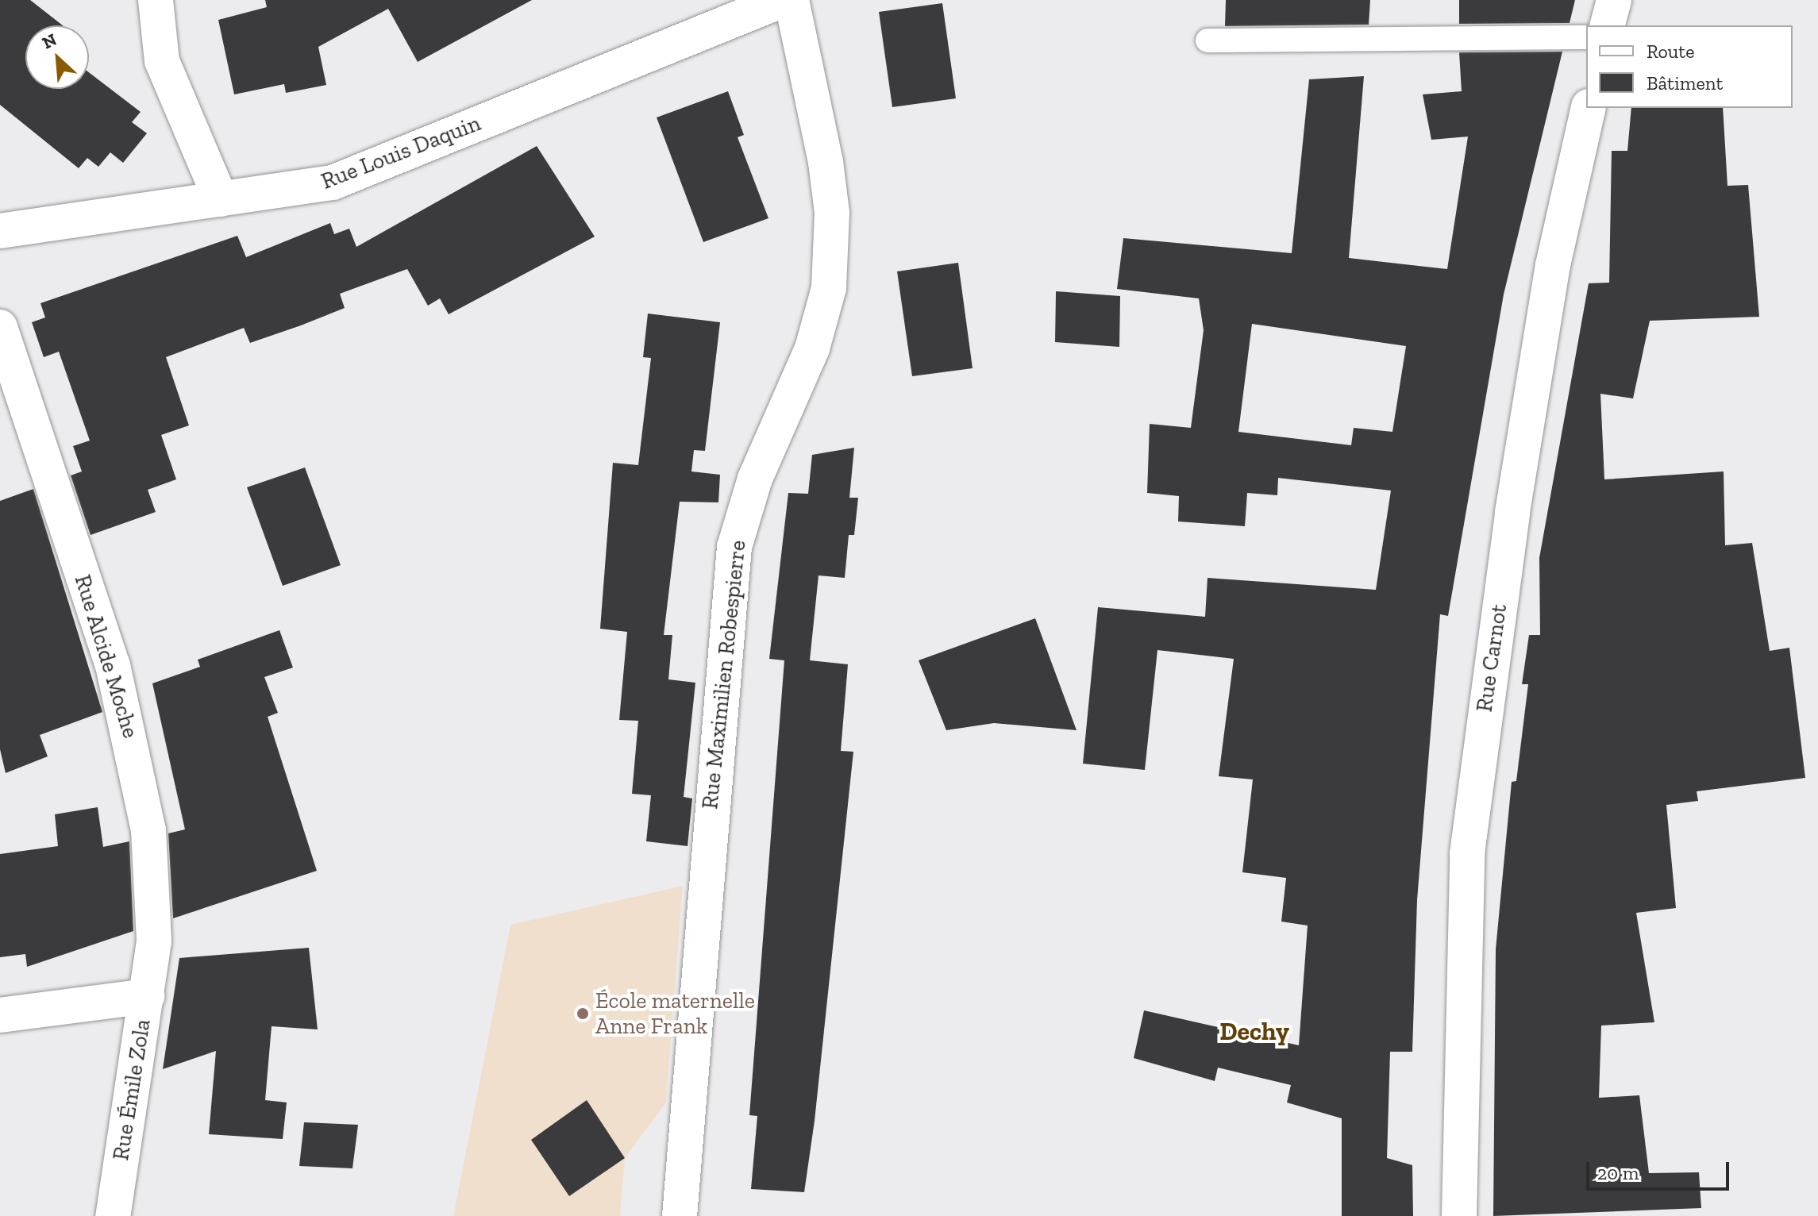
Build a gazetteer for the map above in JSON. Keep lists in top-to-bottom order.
{
  "streets": {
    "street": [
      "Rue Louis Daquin",
      "Rue Alcide Moche",
      "Rue Carnot",
      "Rue Maximilien Robespierre",
      "Rue Émile Zola"
    ]
  },
  "crossings": [
    ["Rue Alcide Moche", "Rue Émile Zola"]
  ],
  "districts": ["Dechy"],
  "places": ["École maternelle Anne Frank"],
  "legend": ["Route", "Bâtiment"],
  "scale_bar": "20 m",
  "north": "top left"
}
